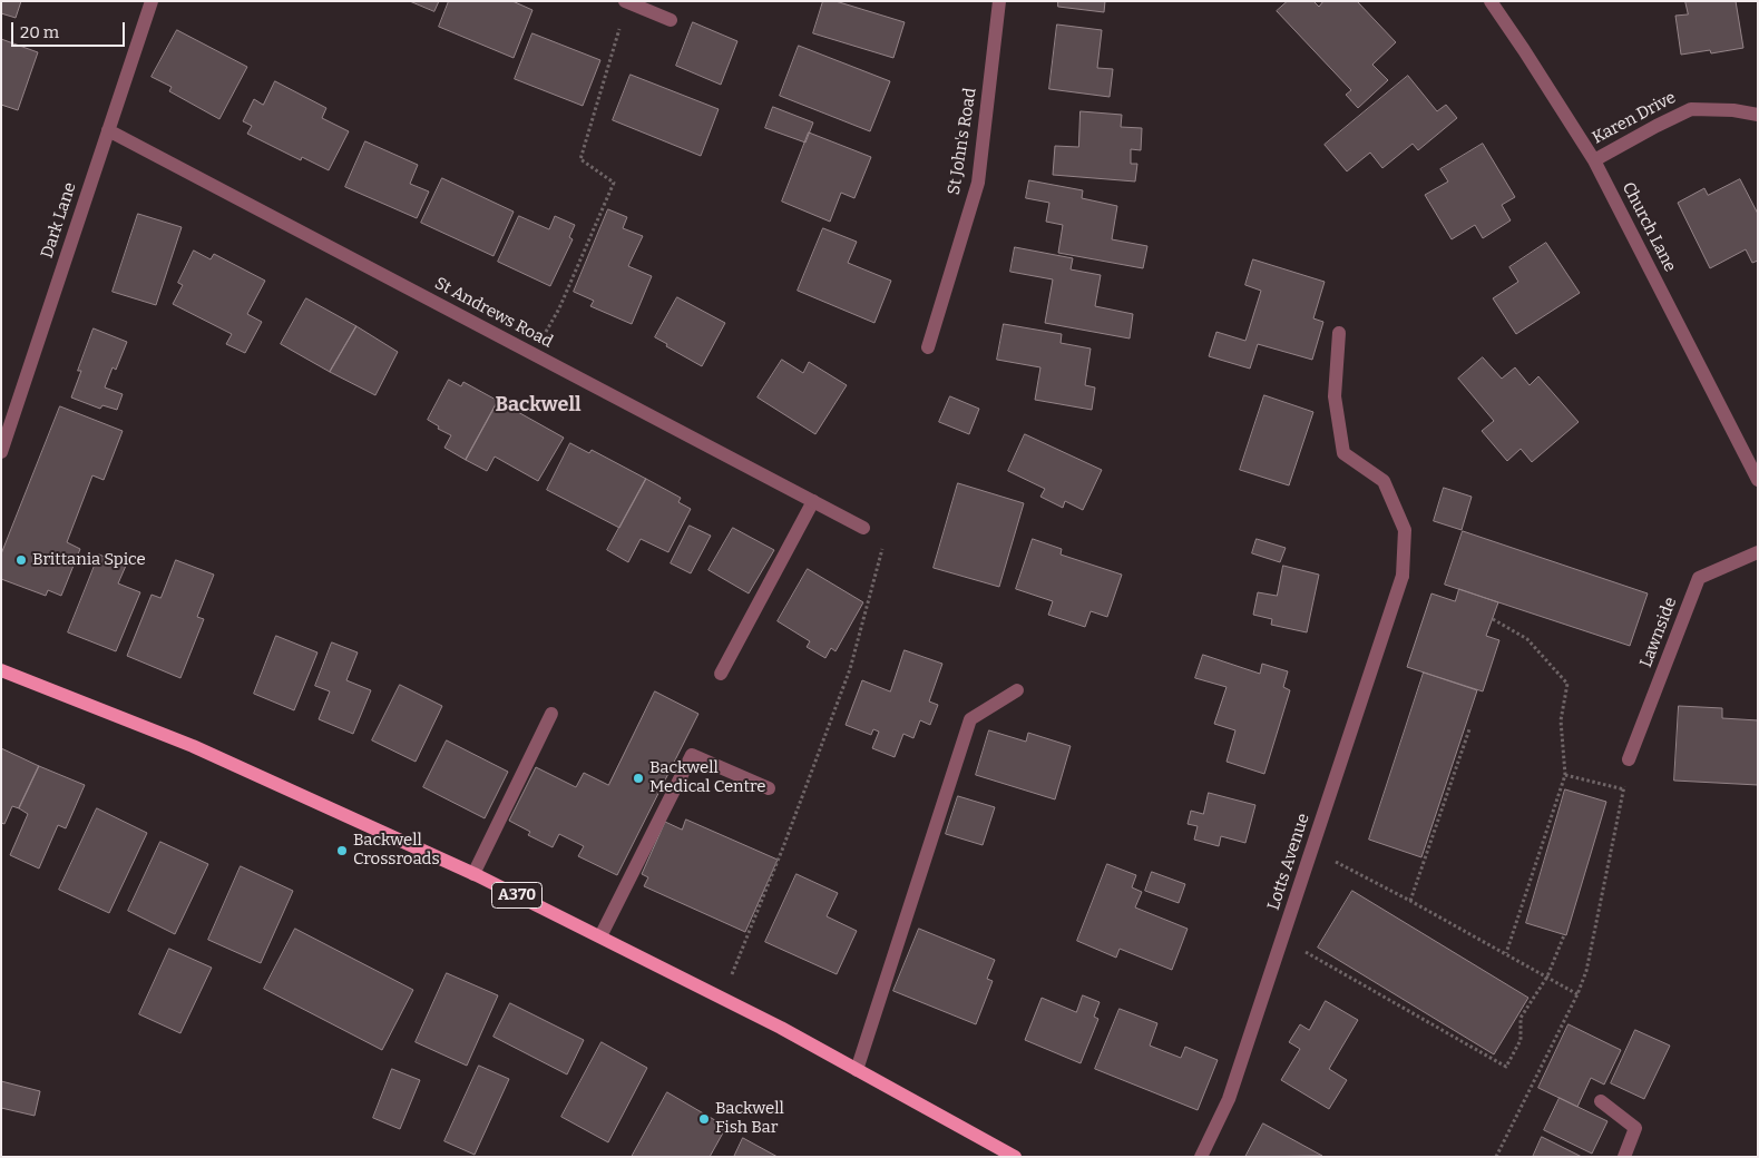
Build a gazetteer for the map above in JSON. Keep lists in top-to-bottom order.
{
  "streets": {
    "main road": ["A370"],
    "street": [
      "Karen Drive",
      "St John's Road",
      "Dark Lane",
      "Church Lane",
      "St Andrews Road",
      "Lawnside",
      "Lotts Avenue"
    ]
  },
  "crossings": [
    ["Karen Drive", "Church Lane"],
    ["Dark Lane", "St Andrews Road"]
  ],
  "districts": ["Backwell"],
  "places": [
    "Brittania Spice",
    "Backwell Medical Centre",
    "Backwell Crossroads",
    "Backwell Fish Bar"
  ],
  "scale_bar": "20 m"
}
